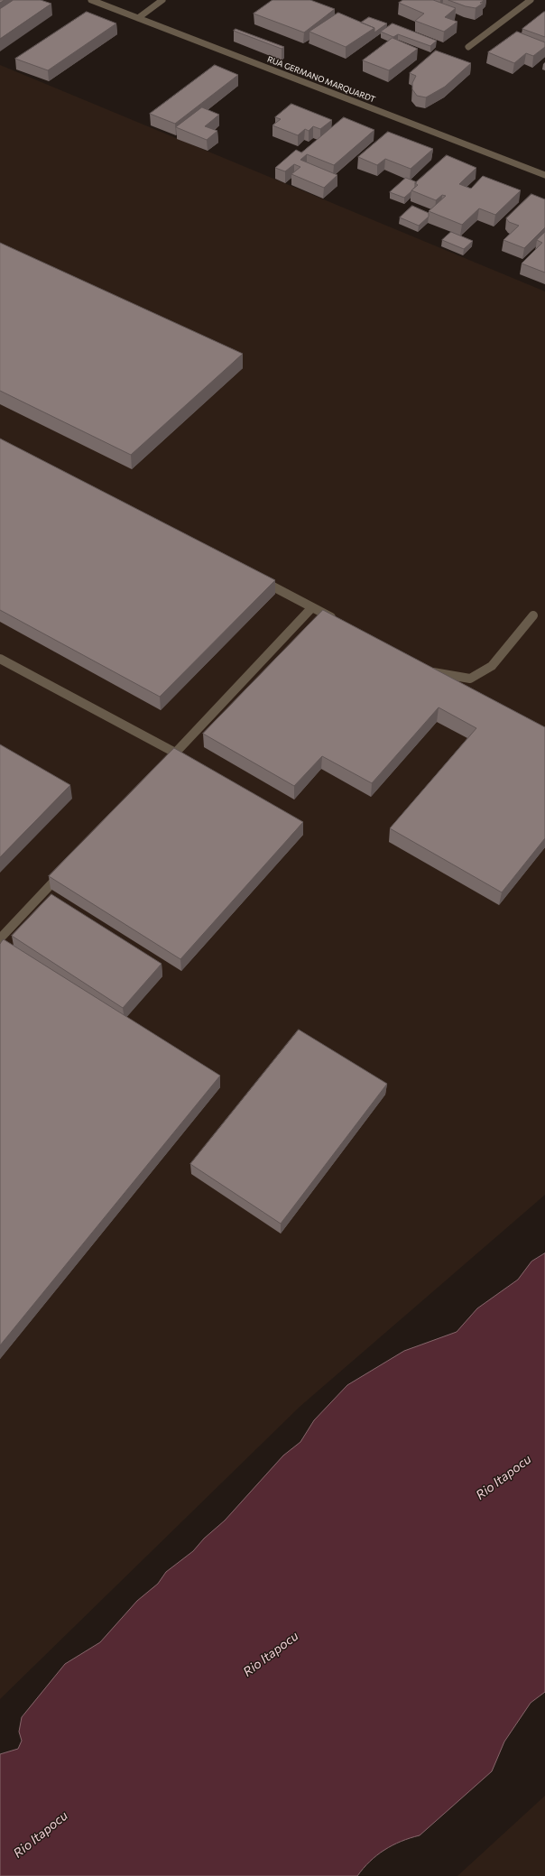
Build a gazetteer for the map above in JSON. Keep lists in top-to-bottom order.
{
  "streets": {
    "street": ["RUA GERMANO MARQUARDT"]
  },
  "water": ["Rio Itapocu"]
}
